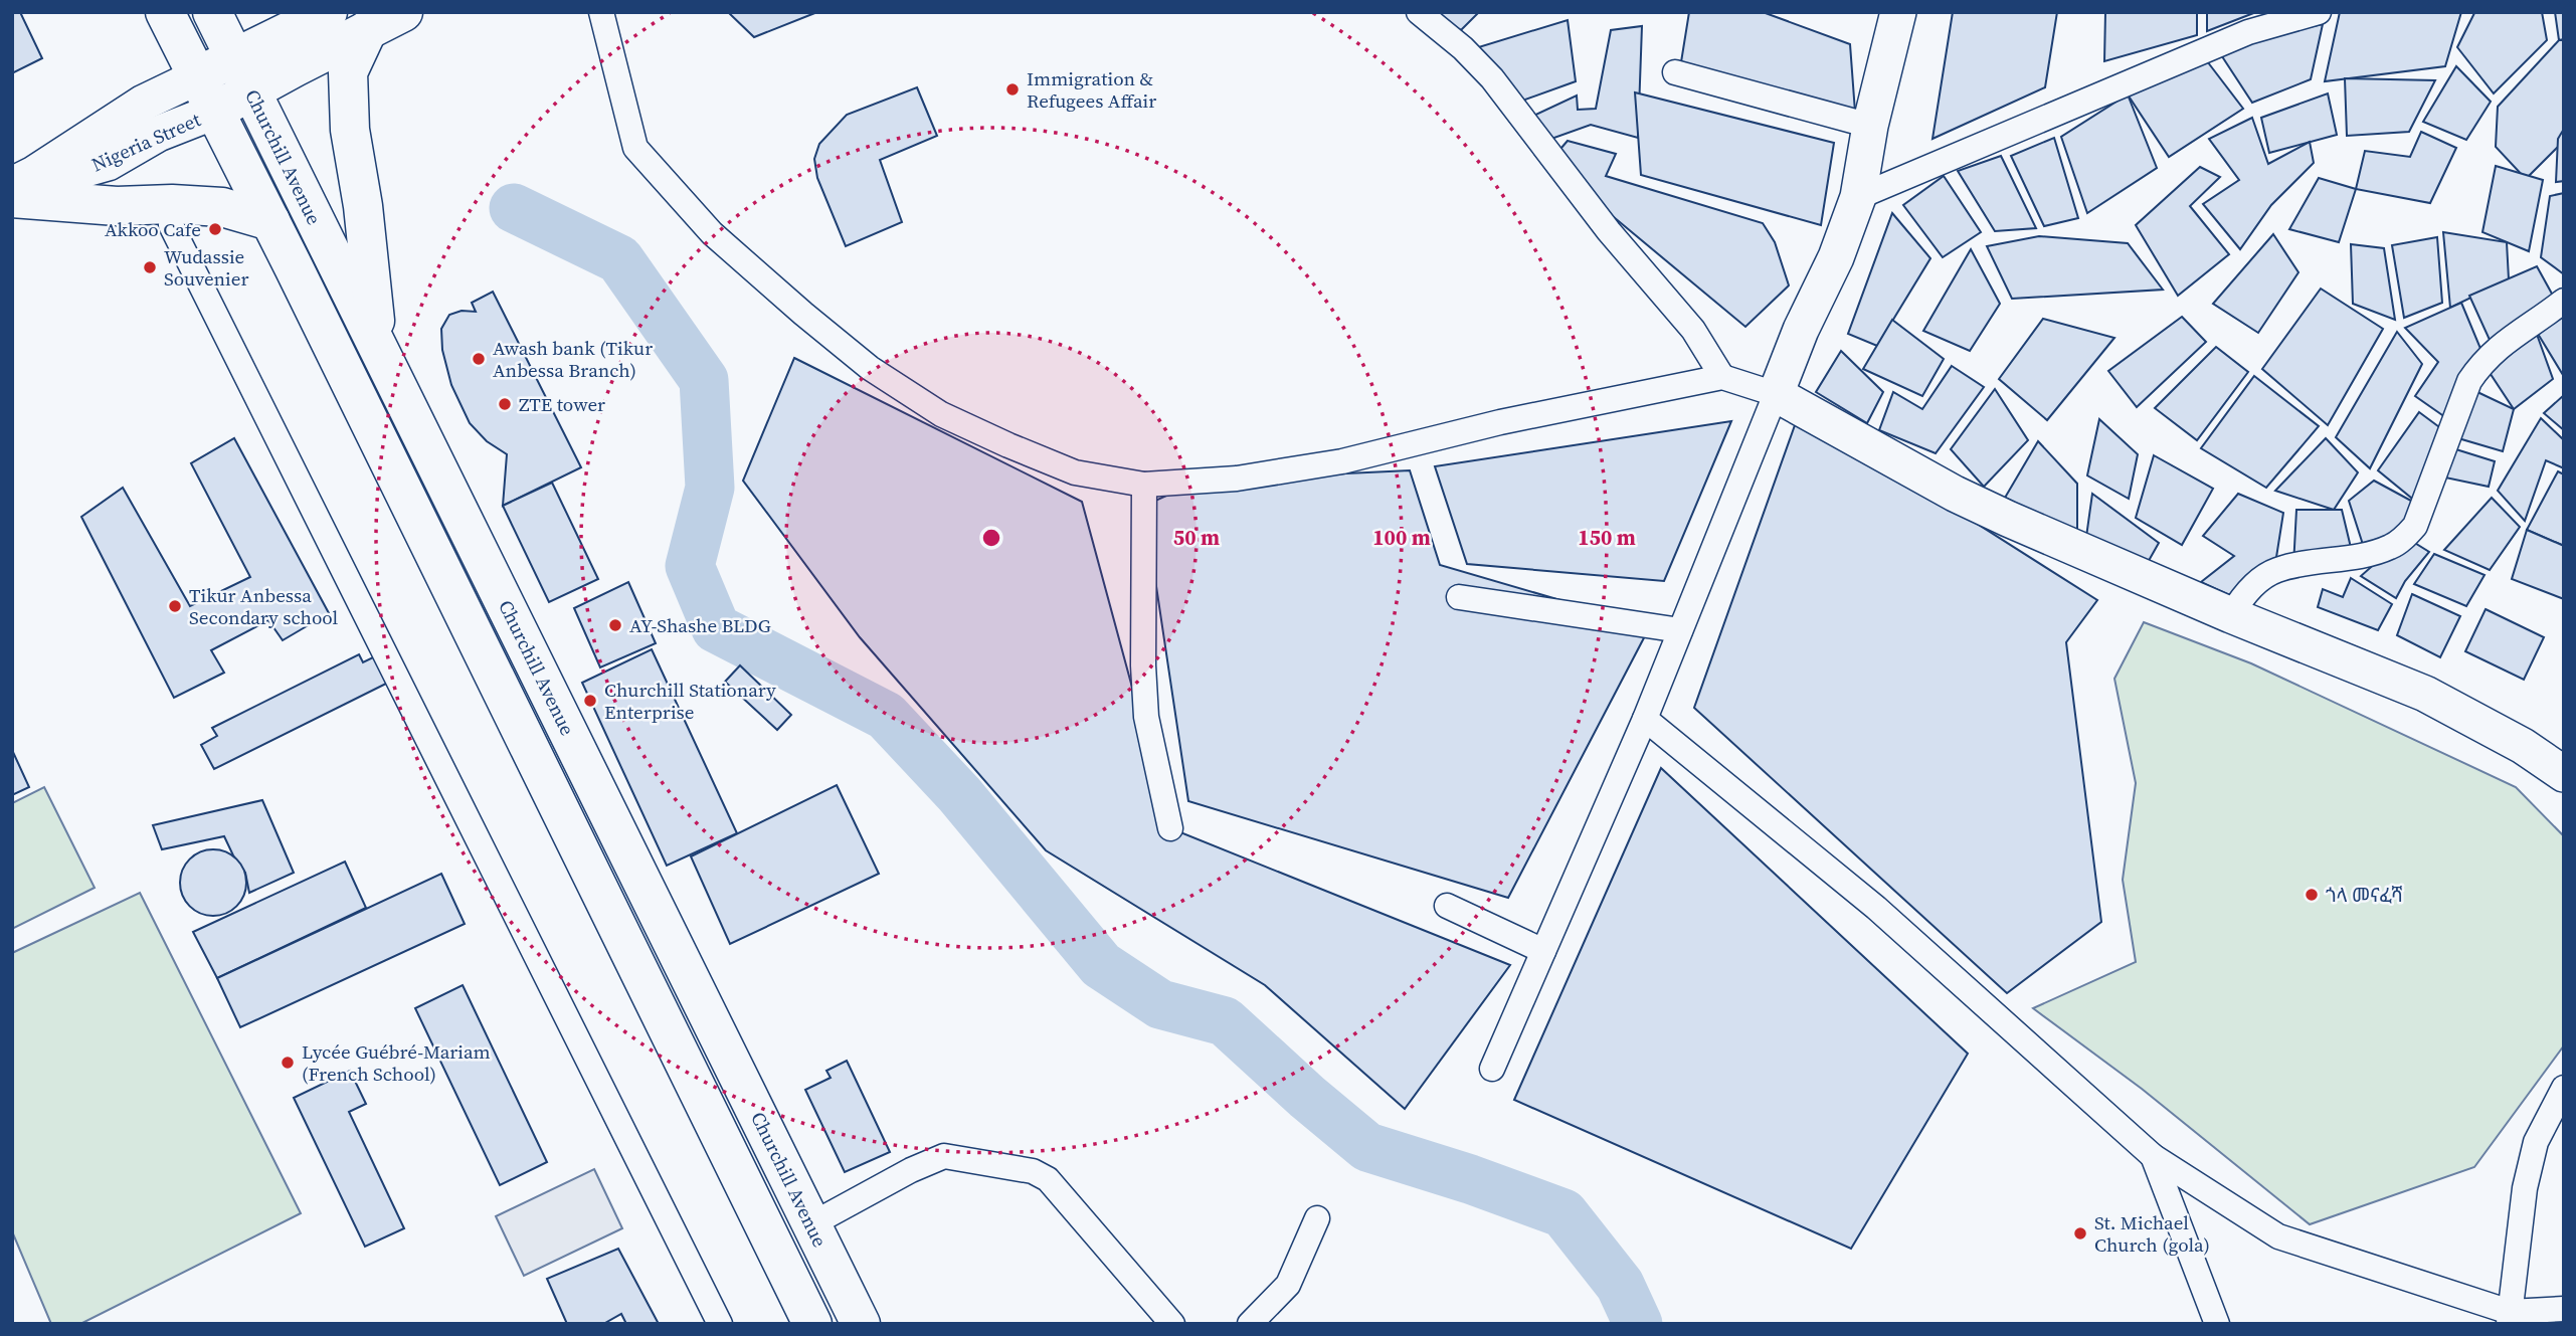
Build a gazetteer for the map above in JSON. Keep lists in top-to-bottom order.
{
  "streets": {
    "main road": ["Churchill Avenue"],
    "street": ["Nigeria Street"]
  },
  "crossings": [
    ["Nigeria Street", "Churchill Avenue"]
  ],
  "places": [
    "Immigration & Refugees Affair",
    "Akkoo Cafe",
    "Wudassie Souvenier",
    "Awash bank (Tikur Anbessa Branch)",
    "ZTE tower",
    "Tikur Anbessa Secondary school",
    "AY-Shashe BLDG",
    "Churchill Stationary Enterprise",
    "ጎላ መናፈሻ",
    "Lycée Guébré-Mariam (French School)",
    "St. Michael Church (gola)"
  ],
  "rings": ["50 m", "100 m", "150 m"]
}
